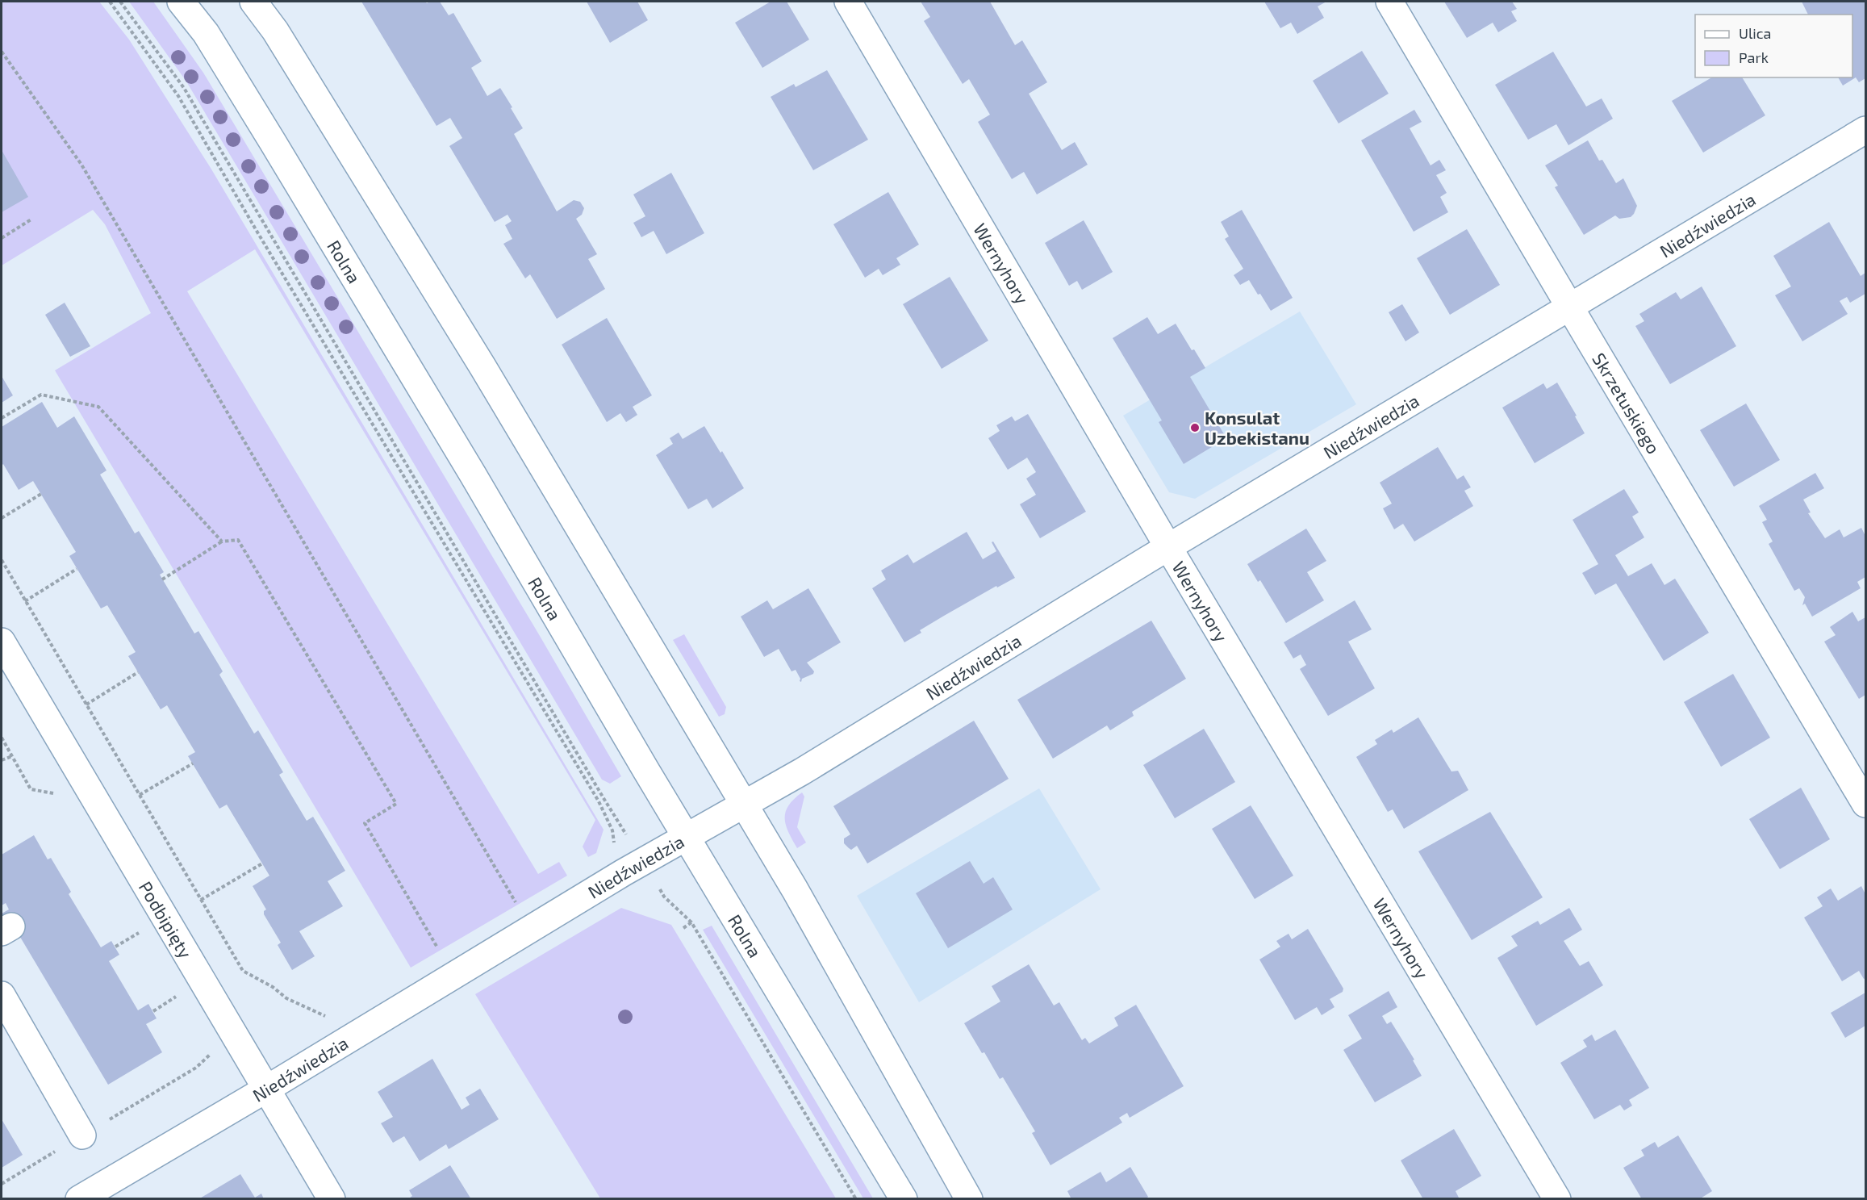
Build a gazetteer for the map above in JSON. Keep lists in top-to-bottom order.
{
  "streets": {
    "street": [
      "Niedźwiedzia",
      "Rolna",
      "Wernyhory",
      "Skrzetuskiego",
      "Podbipięty"
    ]
  },
  "crossings": [
    ["Niedźwiedzia", "Rolna"],
    ["Niedźwiedzia", "Wernyhory"],
    ["Niedźwiedzia", "Skrzetuskiego"],
    ["Niedźwiedzia", "Podbipięty"]
  ],
  "places": ["Konsulat Uzbekistanu"],
  "legend": ["Ulica", "Park"]
}
